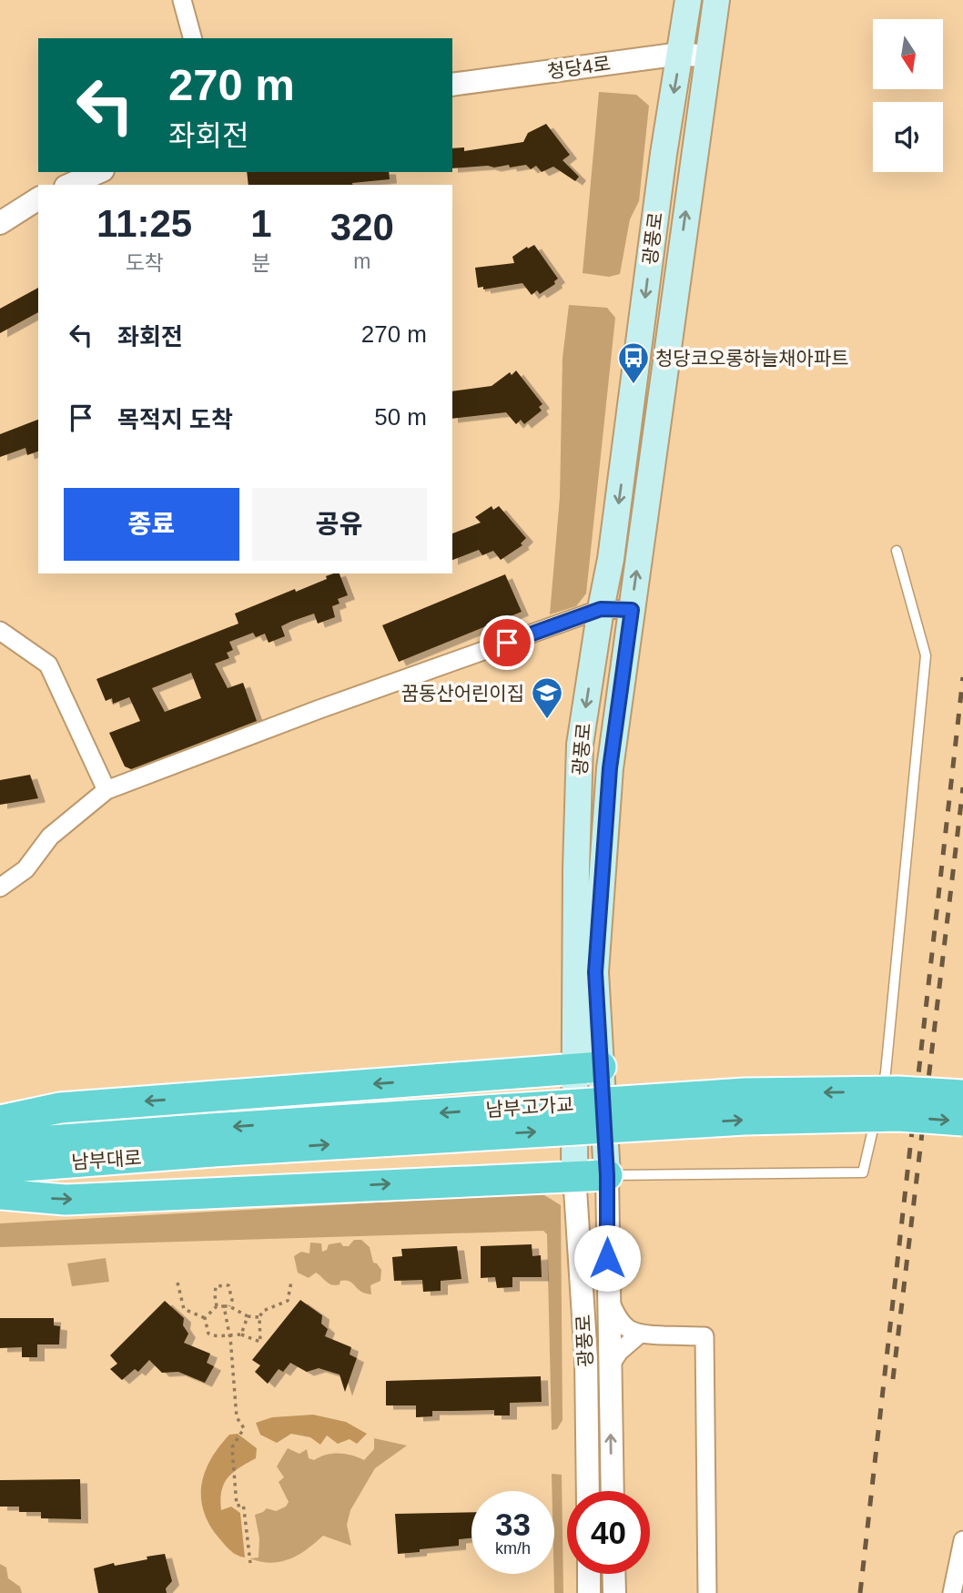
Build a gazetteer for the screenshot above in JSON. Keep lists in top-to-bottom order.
{
  "streets": {
    "highway": ["남부고가교", "남부대로"],
    "main road": ["광풍로"],
    "street": ["청당4로"]
  },
  "crossings": [
    ["청당4로", "광풍로"],
    ["남부고가교", "남부대로"]
  ],
  "places": {
    "bus stop": ["청당코오롱하늘채아파트"],
    "school or university": ["꿈동산어린이집"]
  },
  "north": "bottom",
  "page": {
    "turn": ["270 m", "좌회전"],
    "eta": [
      "11:25",
      "도착",
      "1",
      "분",
      "320",
      "m"
    ],
    "list": [
      {
        "name": "좌회전",
        "value": "270 m"
      },
      {
        "name": "목적지 도착",
        "value": "50 m"
      }
    ],
    "buttons": ["종료", "공유"],
    "speed": "33 km/h",
    "limit": "40"
  }
}
